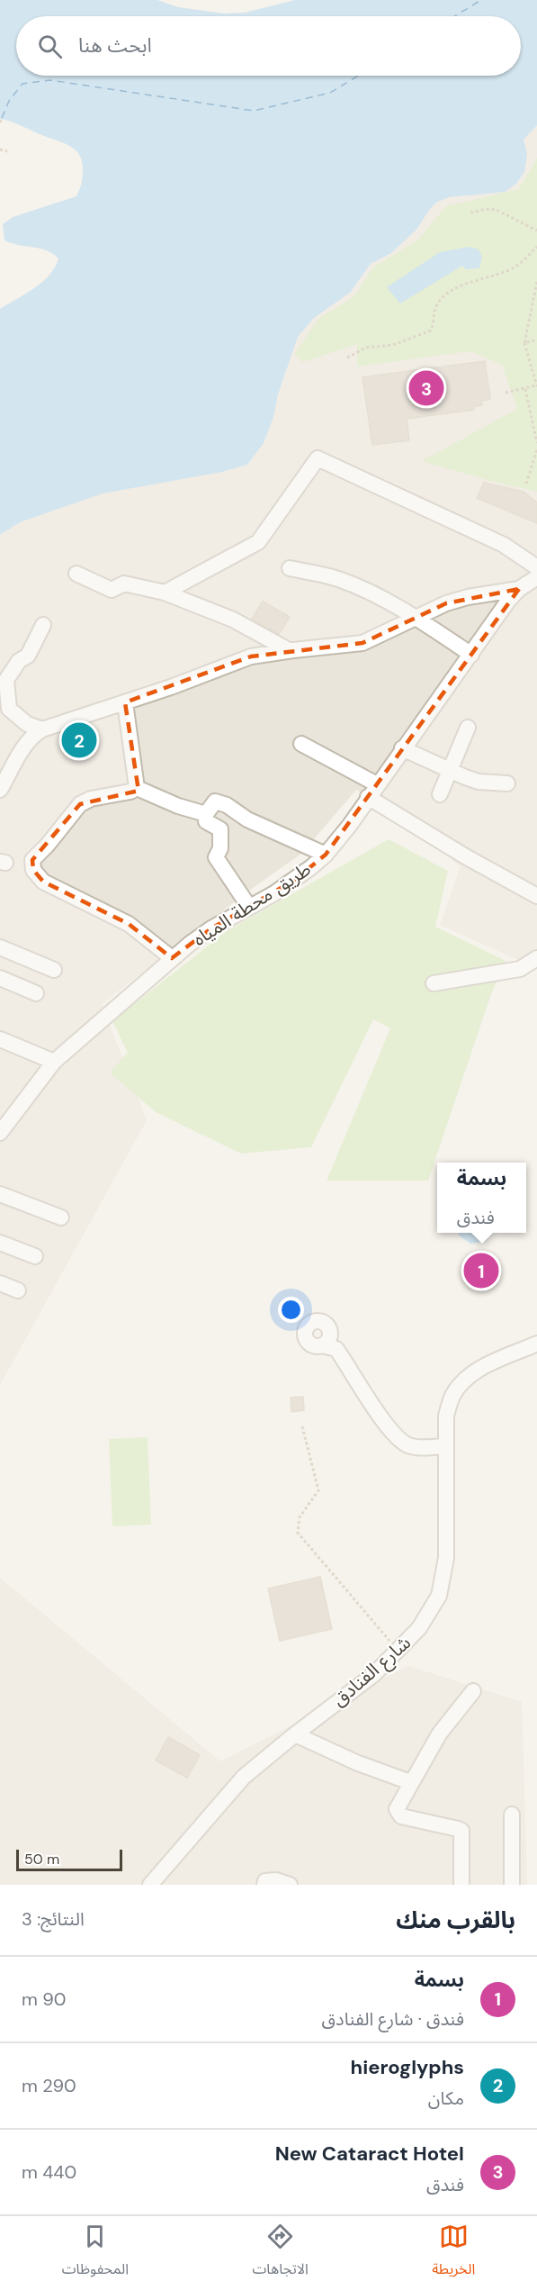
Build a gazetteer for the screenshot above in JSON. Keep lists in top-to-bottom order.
{
  "streets": {
    "street": ["طريق محطة المياه", "شارع الفنادق"]
  },
  "scale_bar": "50 m",
  "page": {
    "search": "ابحث هنا",
    "pins": ["3", "2", "1"],
    "popup": ["بسمة", "فندق"],
    "scale": "50 m",
    "heading": ["بالقرب منك", "النتائج: 3"],
    "list": [
      {
        "mark": "1",
        "name": "بسمة",
        "note": "فندق · شارع الفنادق",
        "value": "90 m"
      },
      {
        "mark": "2",
        "name": "hieroglyphs",
        "note": "مكان",
        "value": "290 m"
      },
      {
        "mark": "3",
        "name": "New Cataract Hotel",
        "note": "فندق",
        "value": "440 m"
      }
    ],
    "nav": ["الخريطة", "الاتجاهات", "المحفوظات"]
  }
}
